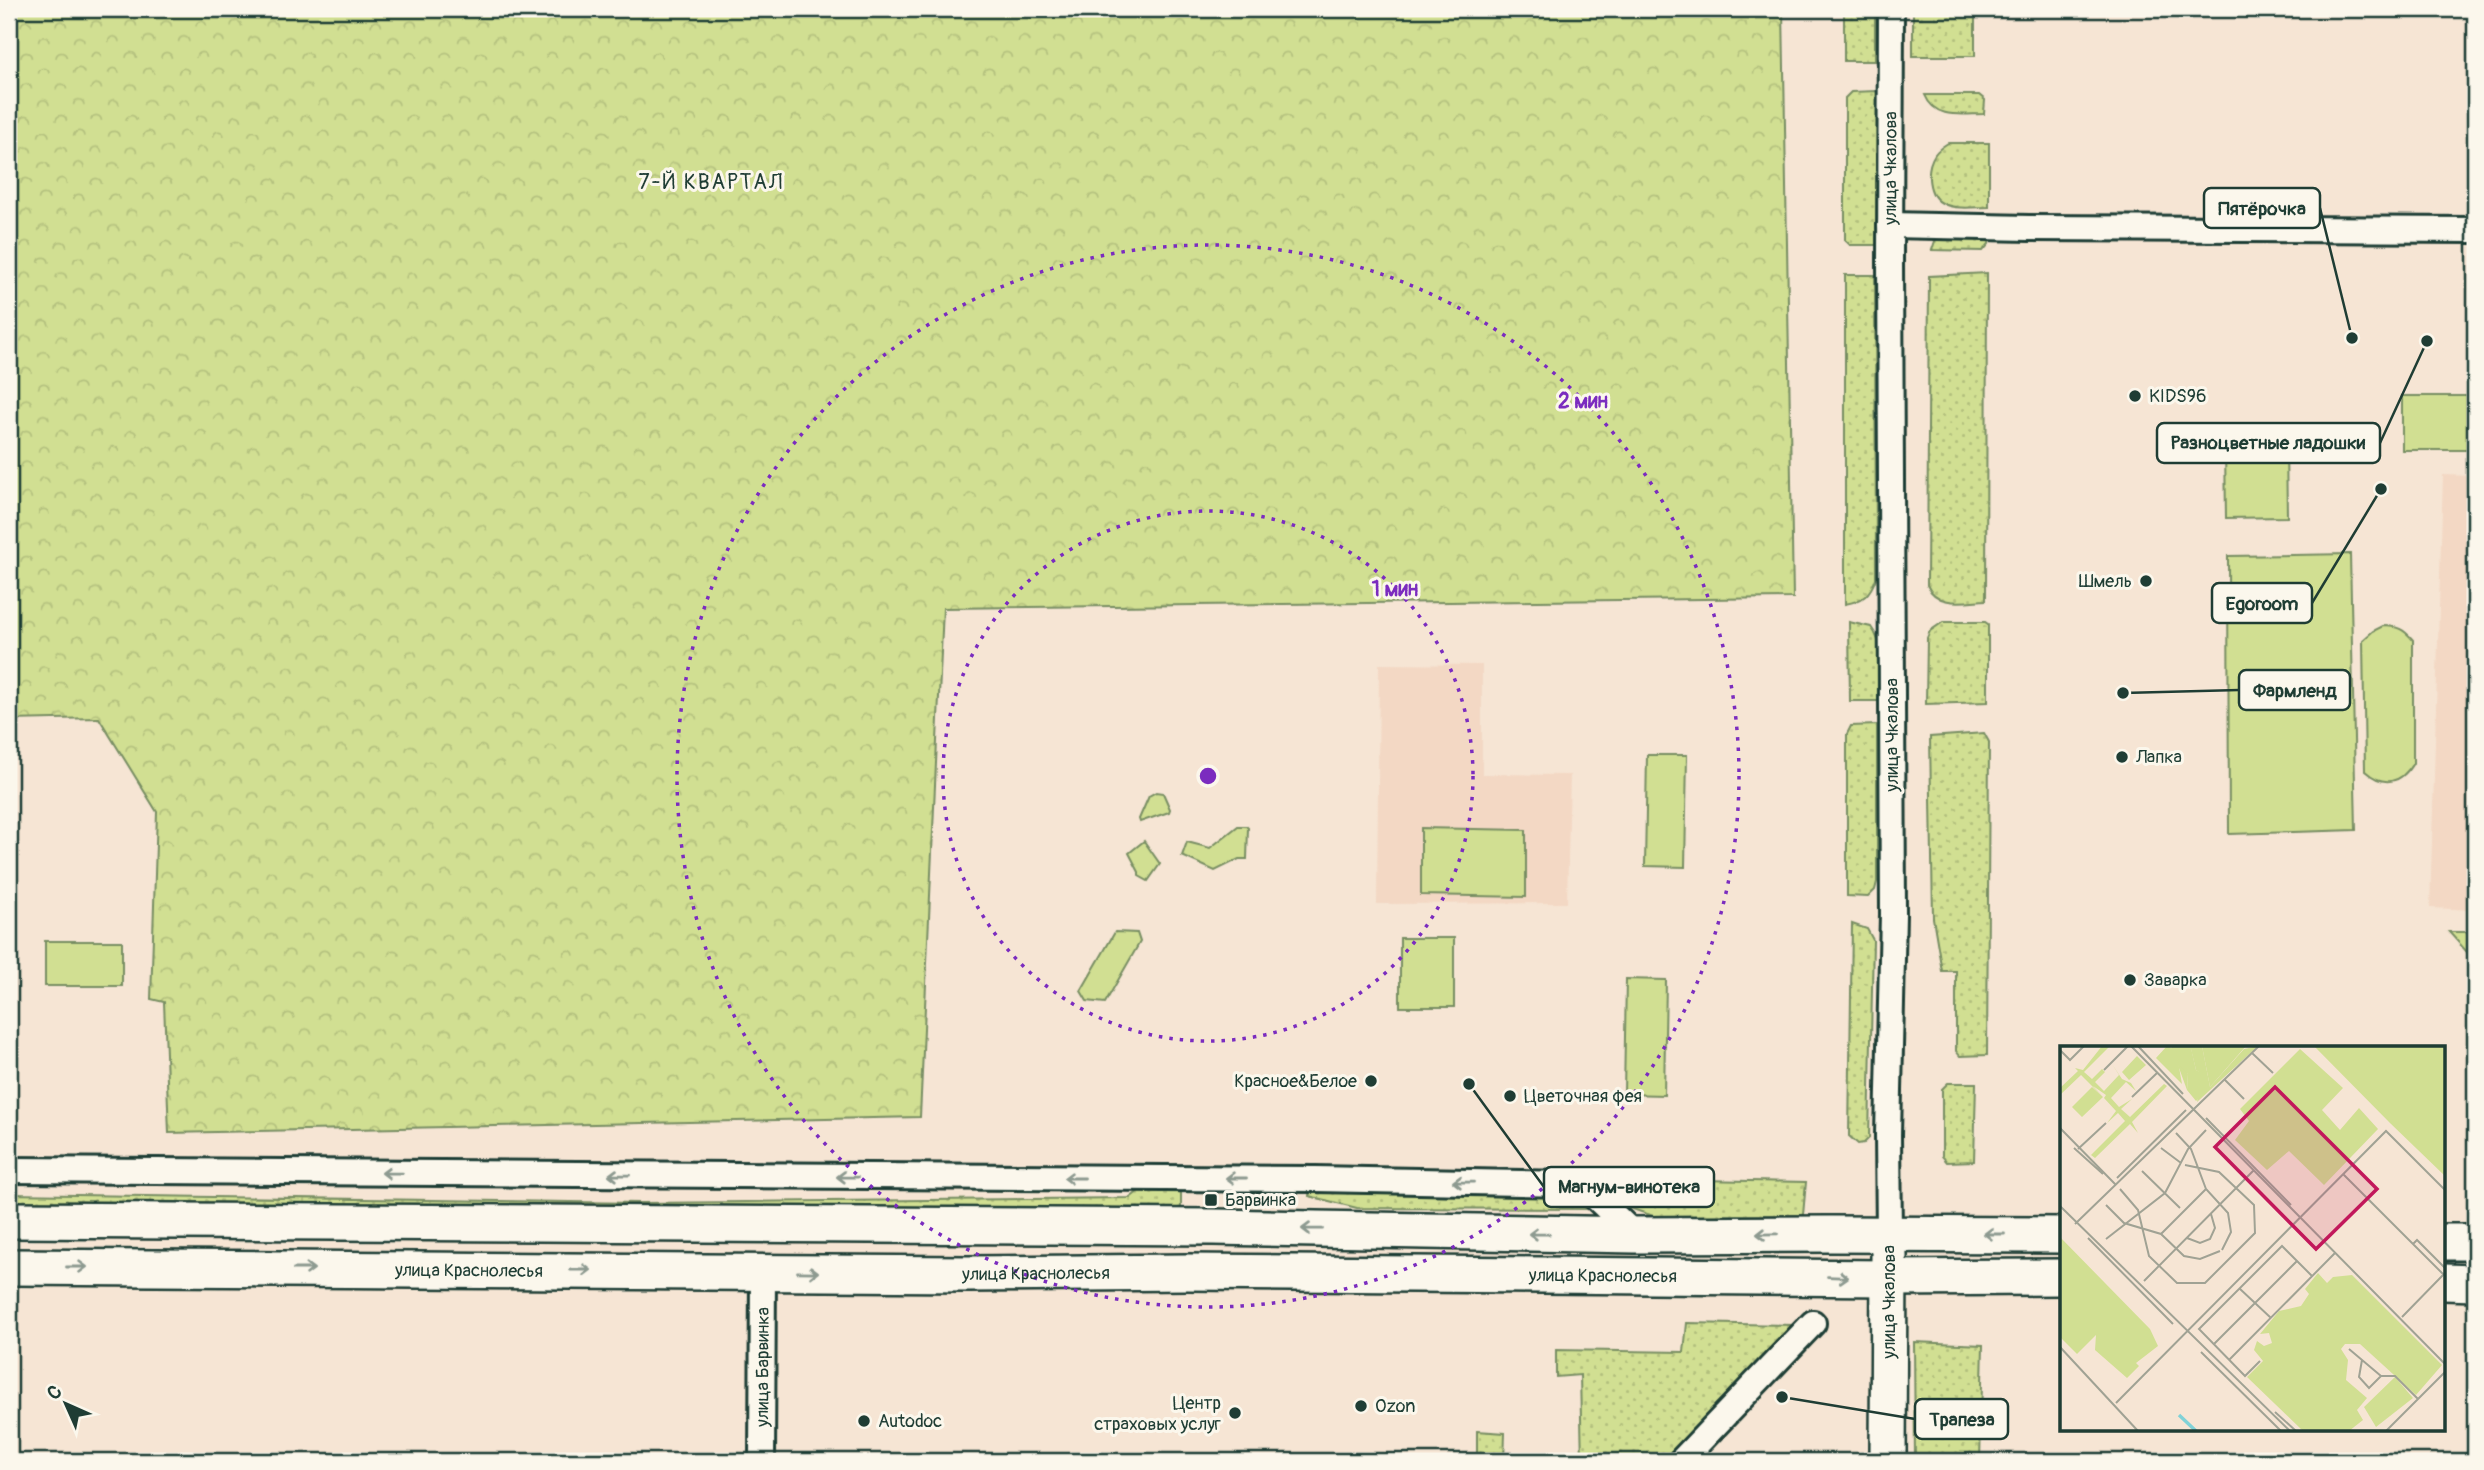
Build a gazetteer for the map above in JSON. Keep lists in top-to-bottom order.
{
  "streets": {
    "street": ["улица Чкалова", "улица Краснолесья", "улица Барвинка"]
  },
  "crossings": [
    ["улица Чкалова", "улица Краснолесья"],
    ["улица Краснолесья", "улица Барвинка"]
  ],
  "districts": ["7-Й КВАРТАЛ"],
  "places": {
    "other": [
      "Пятёрочка",
      "Разноцветные ладошки",
      "KIDS96",
      "Egoroom",
      "Шмель",
      "Фармленд",
      "Лапка",
      "Заварка",
      "Красное&Белое",
      "Магнум-винотека",
      "Цветочная фея",
      "Трапеза",
      "Ozon",
      "Центр страховых услуг",
      "Autodoc"
    ],
    "transit": ["Барвинка"]
  },
  "north": "top left",
  "rings": ["2 мин", "1 мин"]
}
